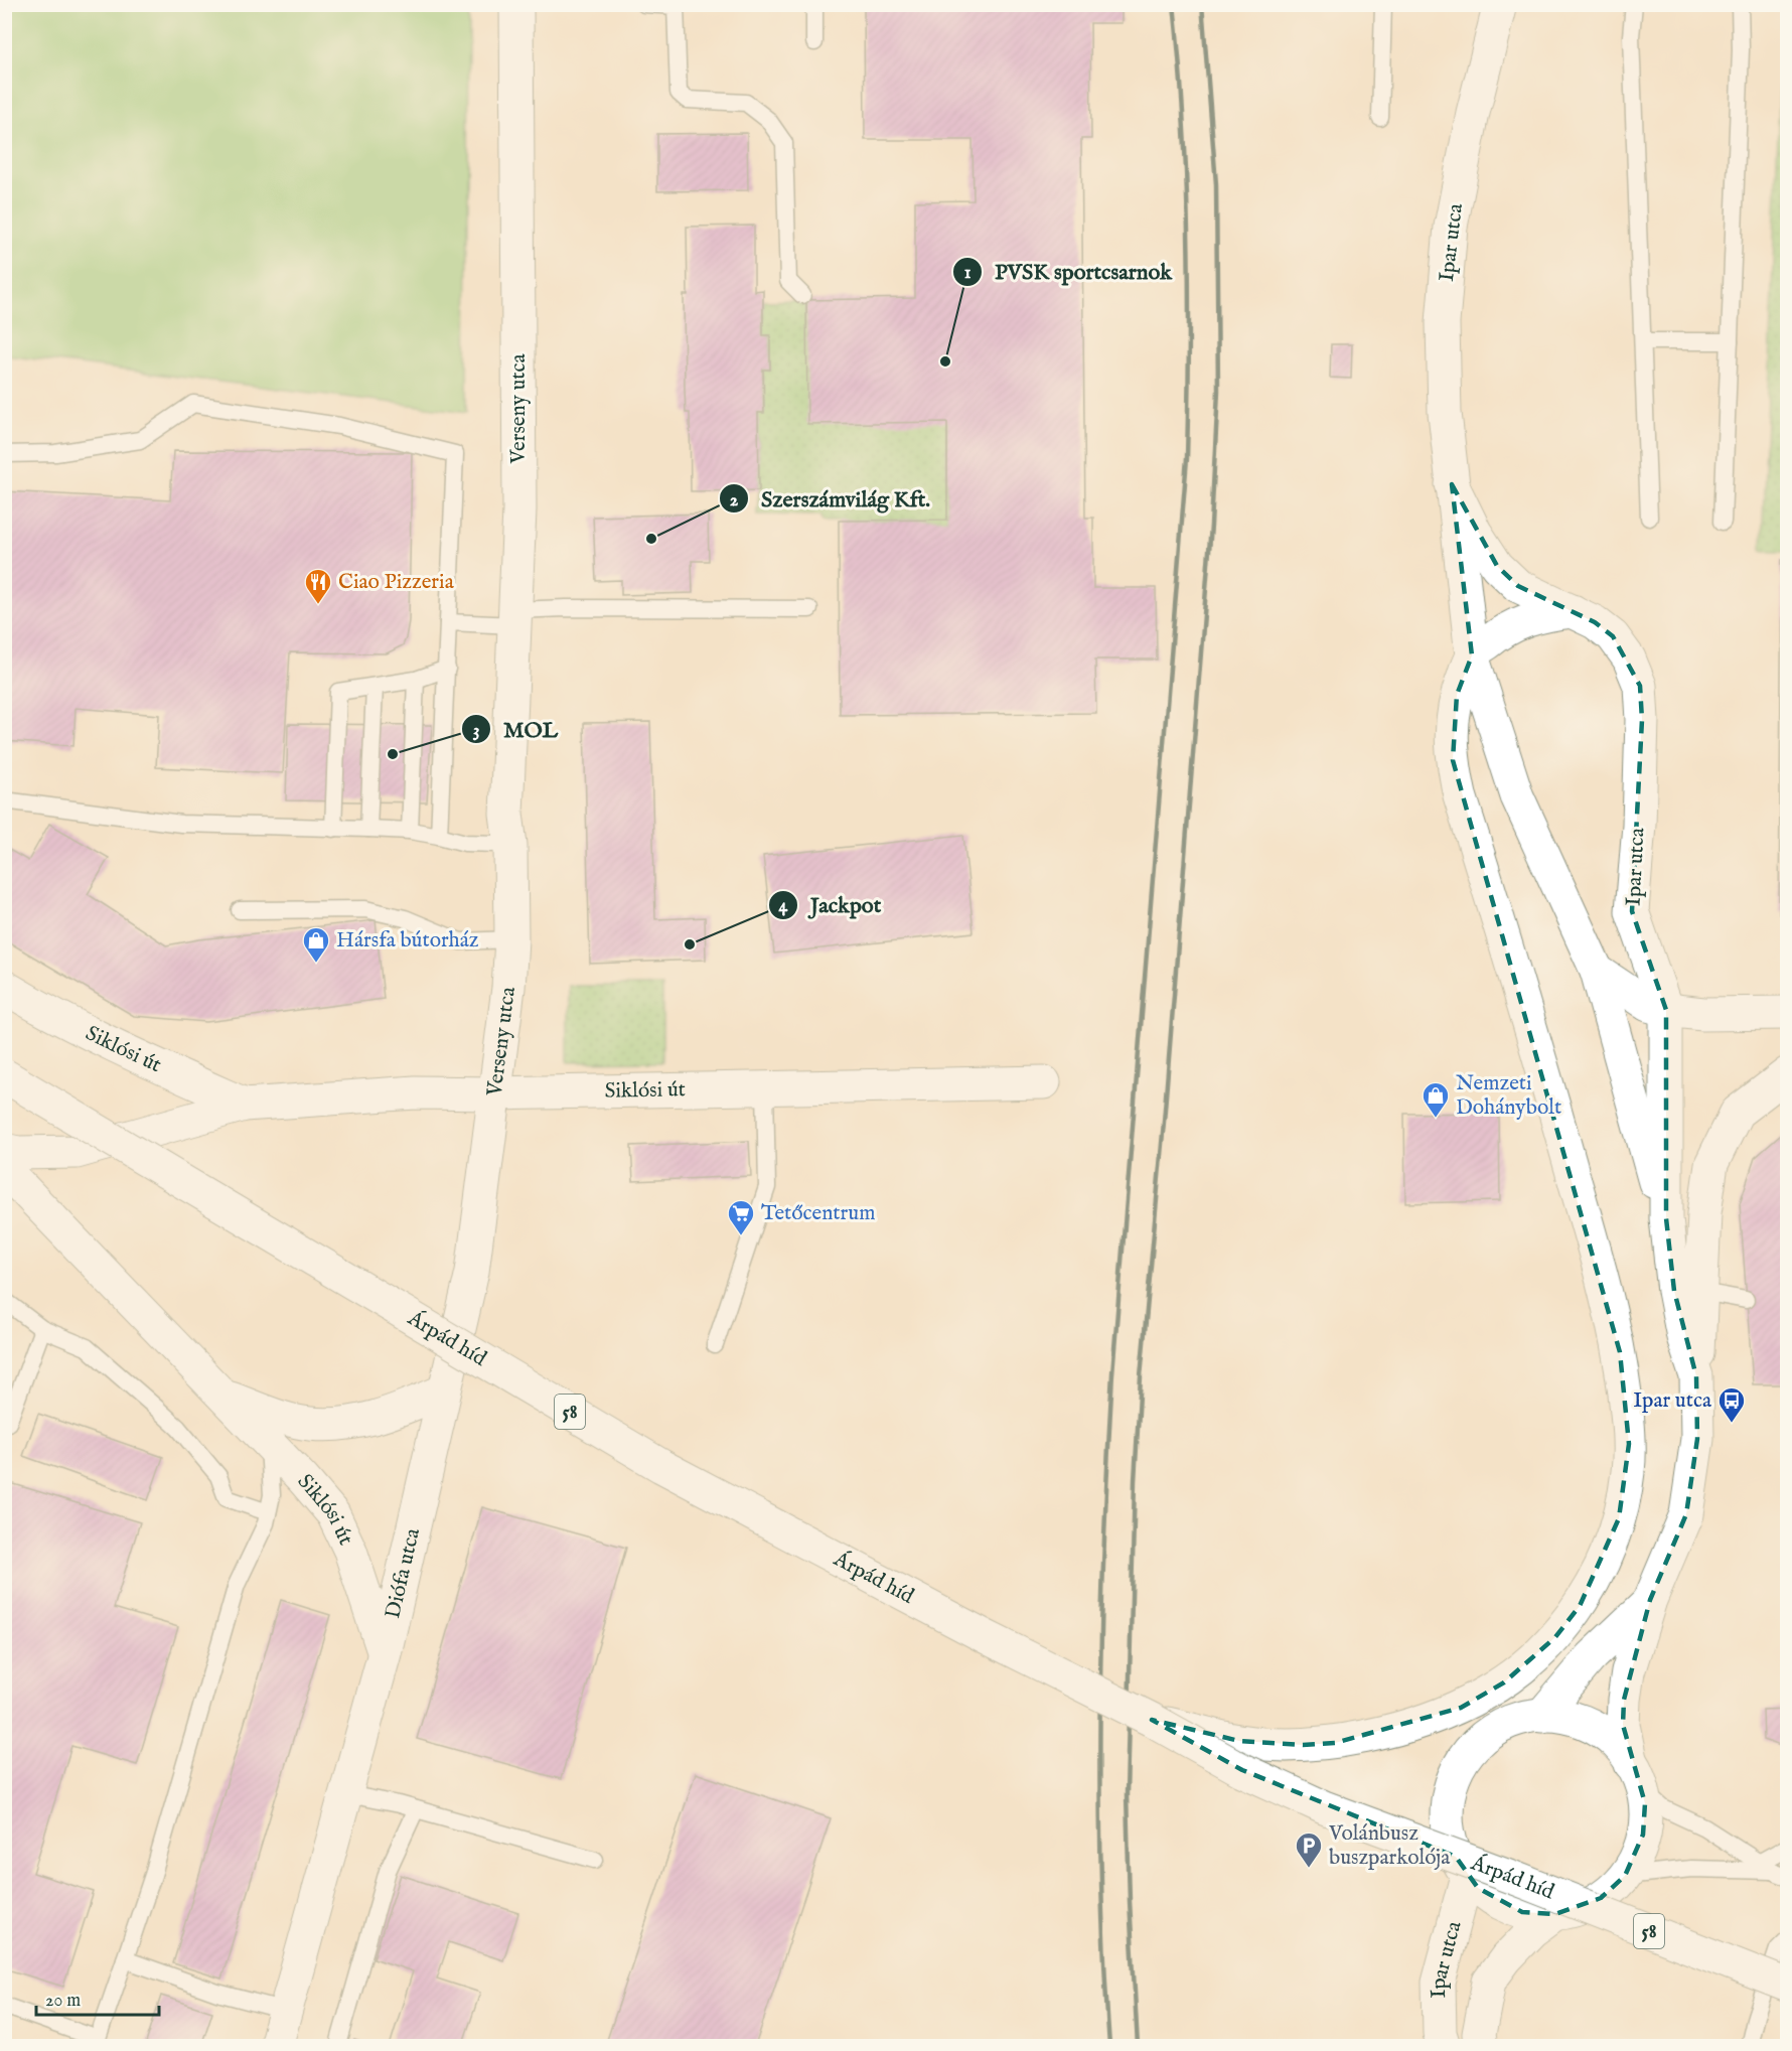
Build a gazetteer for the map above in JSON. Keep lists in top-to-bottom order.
{
  "streets": {
    "street": [
      "Ipar utca",
      "Verseny utca",
      "Siklósi út",
      "Árpád híd",
      "58",
      "Diófa utca"
    ]
  },
  "crossings": [
    ["Verseny utca", "Siklósi út"],
    ["Verseny utca", "Diófa utca"],
    ["Siklósi út", "Diófa utca"]
  ],
  "places": {
    "other": [
      "PVSK sportcsarnok",
      "Szerszámvilág Kft.",
      "MOL",
      "Jackpot"
    ],
    "restaurant": ["Ciao Pizzeria"],
    "shop": ["Hársfa bútorház", "Nemzeti Dohánybolt"],
    "supermarket": ["Tetőcentrum"],
    "bus stop": ["Ipar utca"],
    "parking": ["Volánbusz buszparkolója"]
  },
  "scale_bar": "20 m"
}
